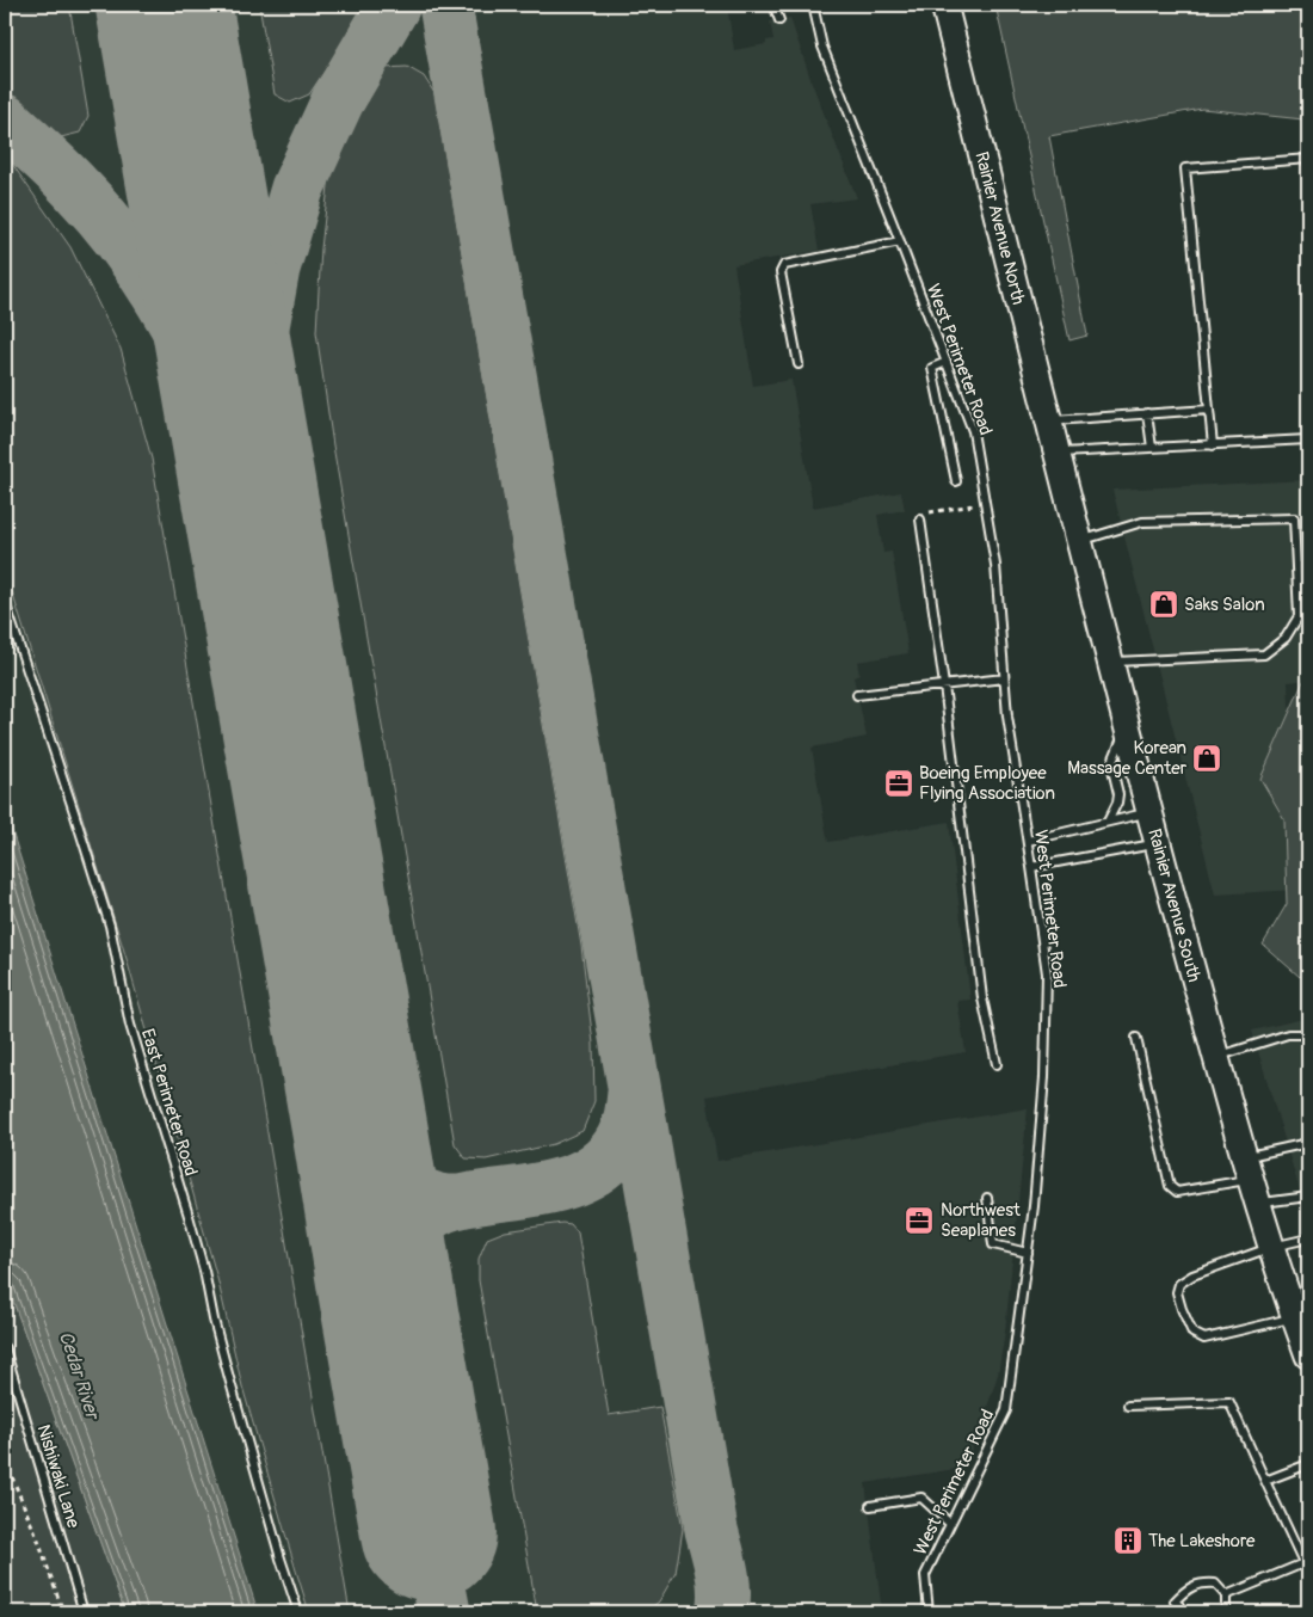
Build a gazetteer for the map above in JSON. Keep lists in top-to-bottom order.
{
  "streets": {
    "main road": ["Rainier Avenue North", "Rainier Avenue South"],
    "lane": ["West Perimeter Road", "East Perimeter Road", "Nishiwaki Lane"]
  },
  "crossings": [
    ["Rainier Avenue North", "Rainier Avenue South"]
  ],
  "water": ["Cedar River"],
  "places": {
    "shop": ["Saks Salon", "Korean Massage Center"],
    "office": ["Boeing Employee Flying Association", "Northwest Seaplanes"],
    "building": ["The Lakeshore"]
  }
}
